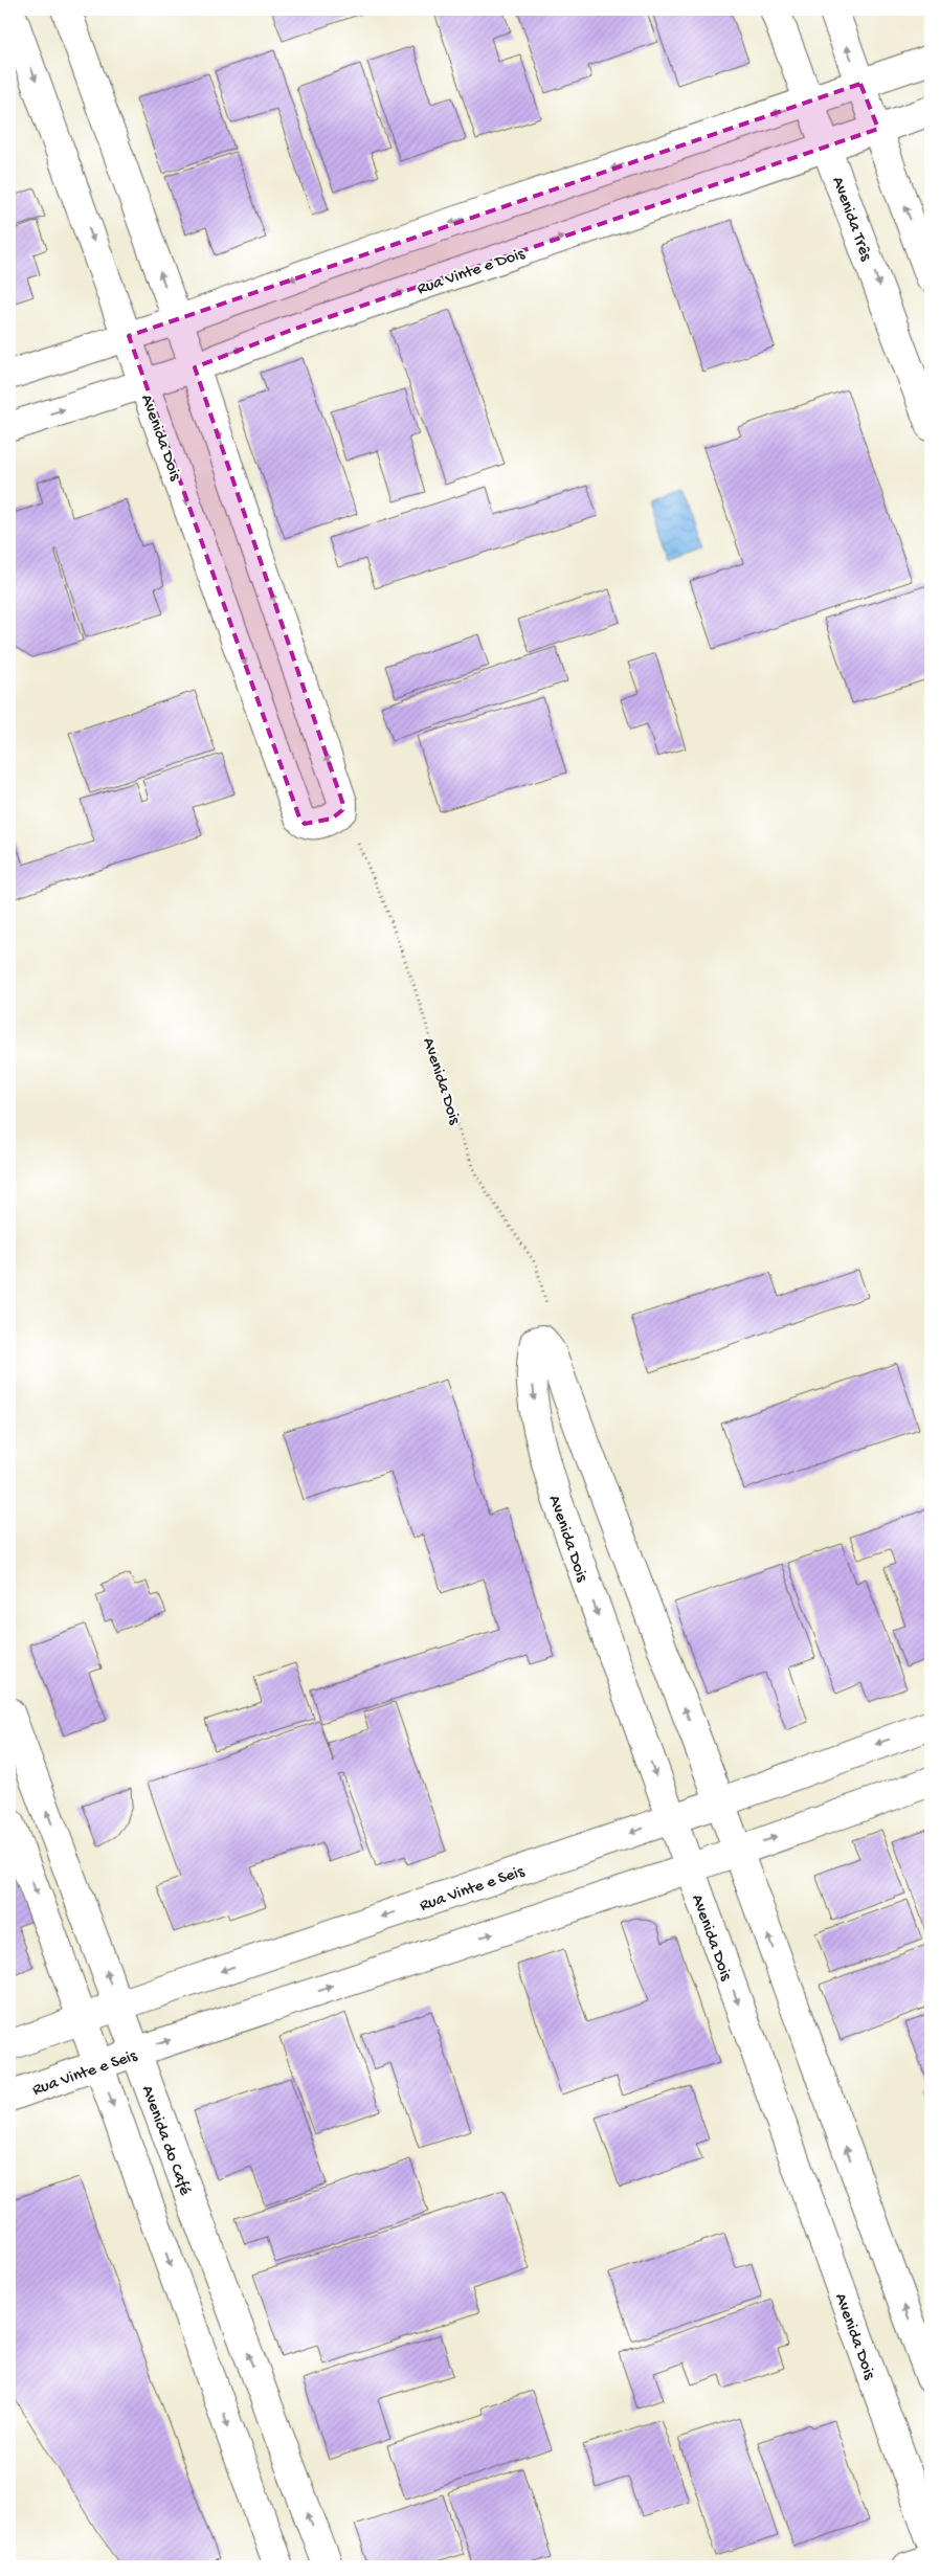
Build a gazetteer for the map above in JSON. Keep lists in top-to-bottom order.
{
  "streets": {
    "street": [
      "Avenida Três",
      "Rua Vinte e Dois",
      "Avenida Dois",
      "Rua Vinte e Seis",
      "Avenida do Café"
    ]
  },
  "crossings": [
    ["Avenida Três", "Rua Vinte e Dois"],
    ["Rua Vinte e Dois", "Avenida Dois"],
    ["Avenida Dois", "Rua Vinte e Seis"],
    ["Rua Vinte e Seis", "Avenida do Café"]
  ]
}
